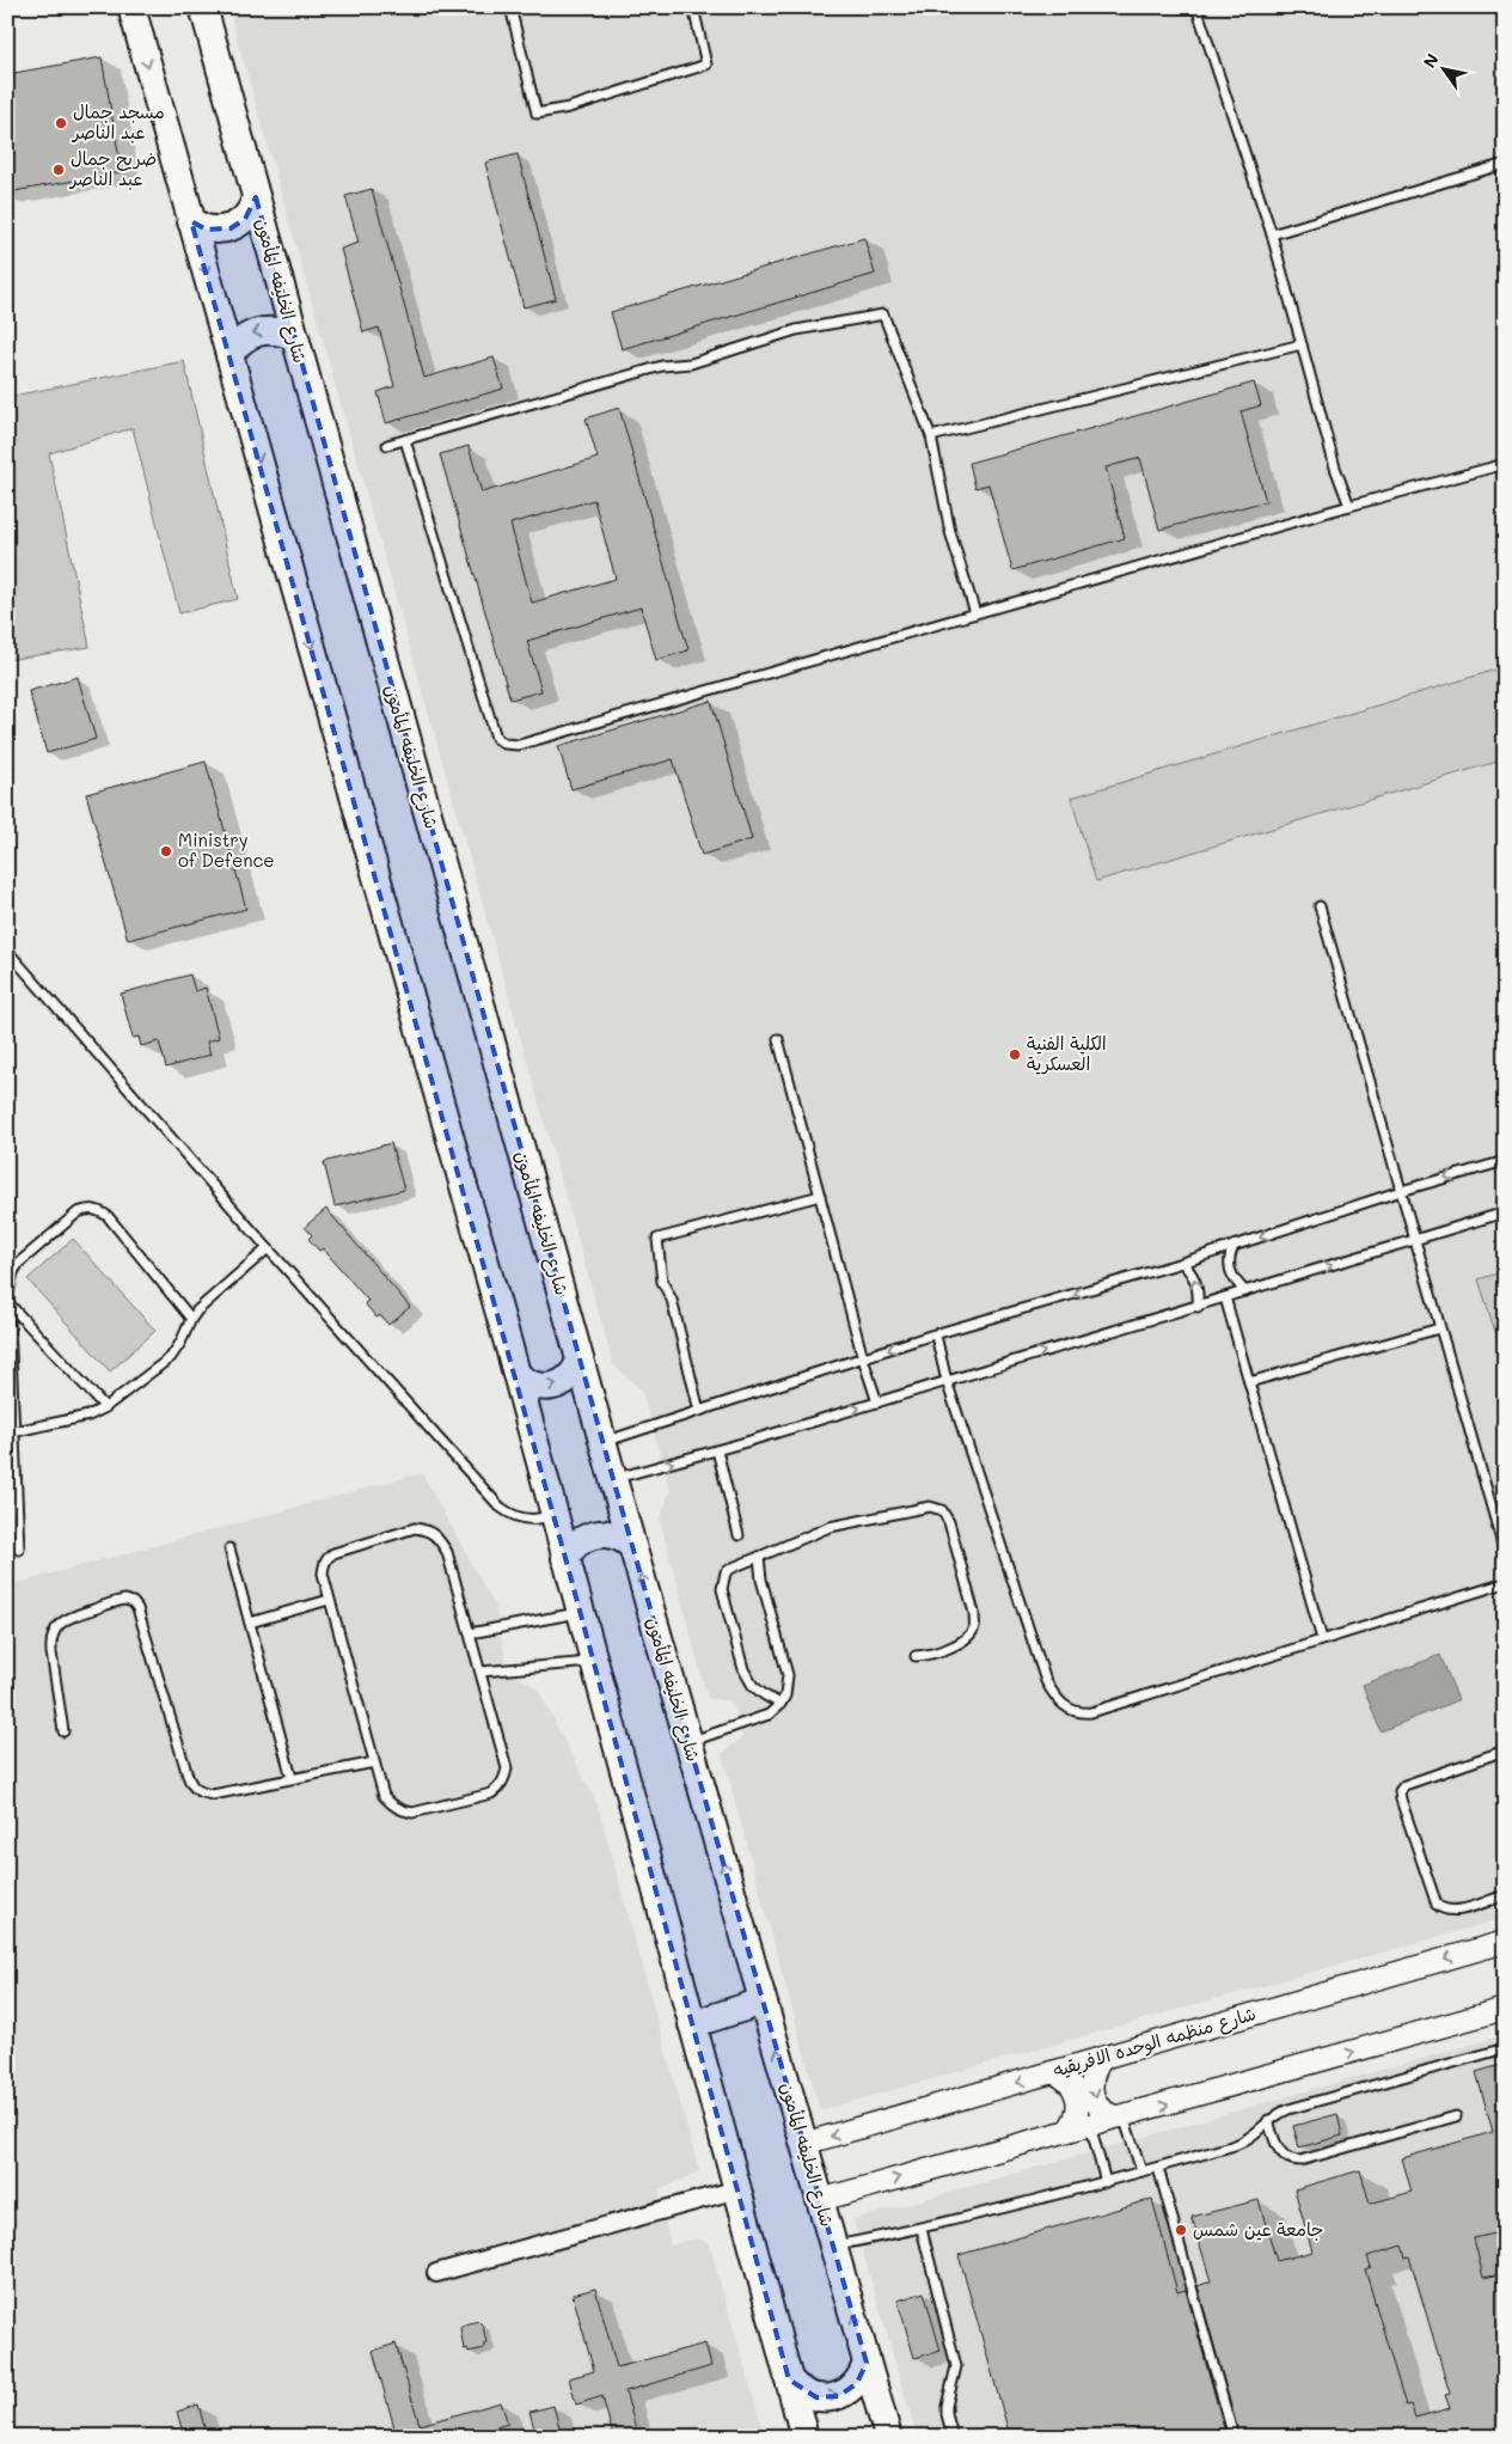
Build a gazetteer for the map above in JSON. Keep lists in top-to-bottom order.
{
  "streets": {
    "main road": ["شارع الخليفه المأمون"],
    "street": ["شارع منظمه الوحده الافريقيه"]
  },
  "crossings": [
    ["شارع الخليفه المأمون", "شارع منظمه الوحده الافريقيه"]
  ],
  "places": [
    "مسجد جمال عبد الناصر",
    "ضريح جمال عبد الناصر",
    "Ministry of Defence",
    "الكلية الفنية العسكرية",
    "جامعة عين شمس"
  ],
  "north": "top left"
}
